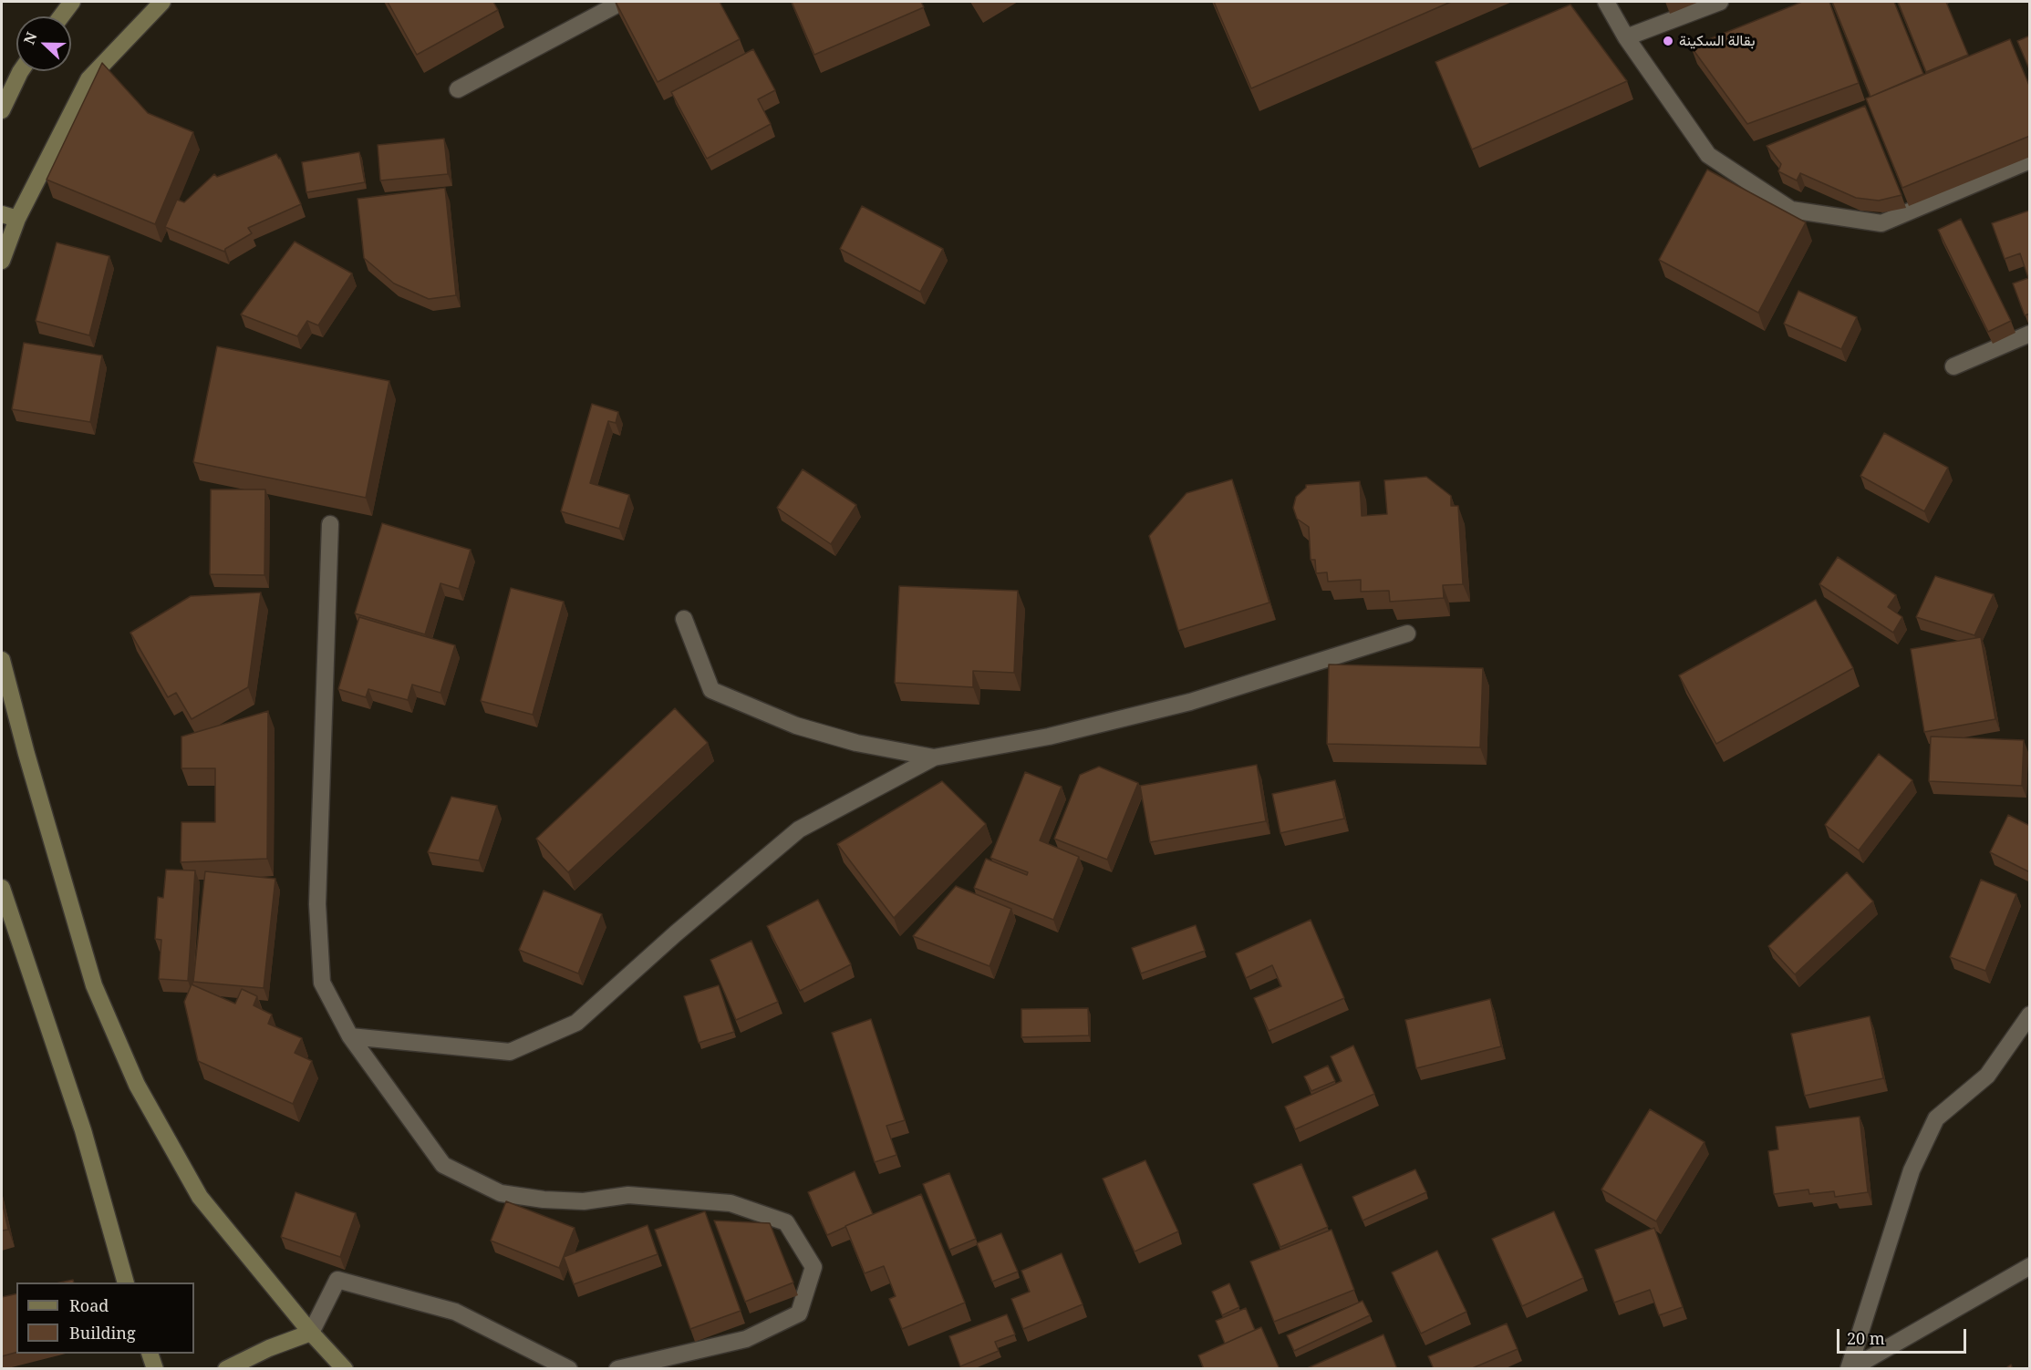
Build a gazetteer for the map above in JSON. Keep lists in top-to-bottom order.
{
  "places": ["بقالة السكينة"],
  "legend": ["Road", "Building"],
  "scale_bar": "20 m",
  "north": "left"
}
